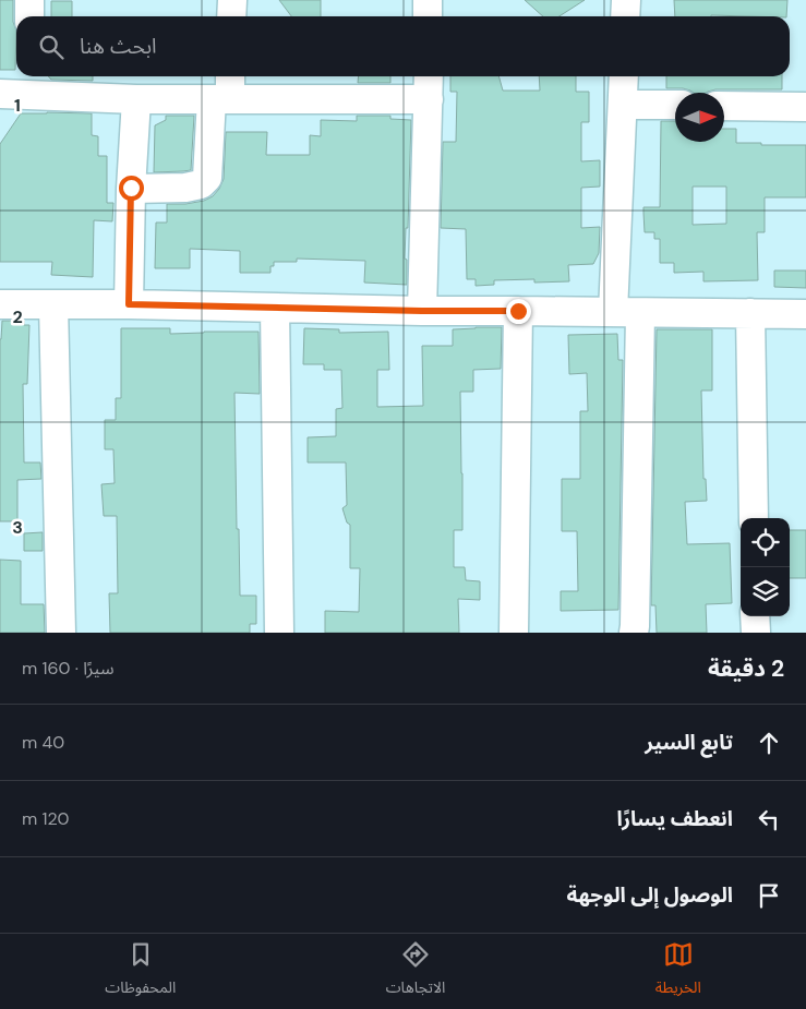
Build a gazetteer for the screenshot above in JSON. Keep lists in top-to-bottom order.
{
  "north": "right",
  "page": {
    "search": "ابحث هنا",
    "heading": ["2 دقيقة", "سيرًا · 160 m"],
    "list": [
      ["تابع السير", "40 m"],
      ["انعطف يسارًا", "120 m"],
      "الوصول إلى الوجهة"
    ],
    "nav": ["الخريطة", "الاتجاهات", "المحفوظات"]
  },
  "grid": {
    "rows": ["1", "2", "3"]
  }
}
